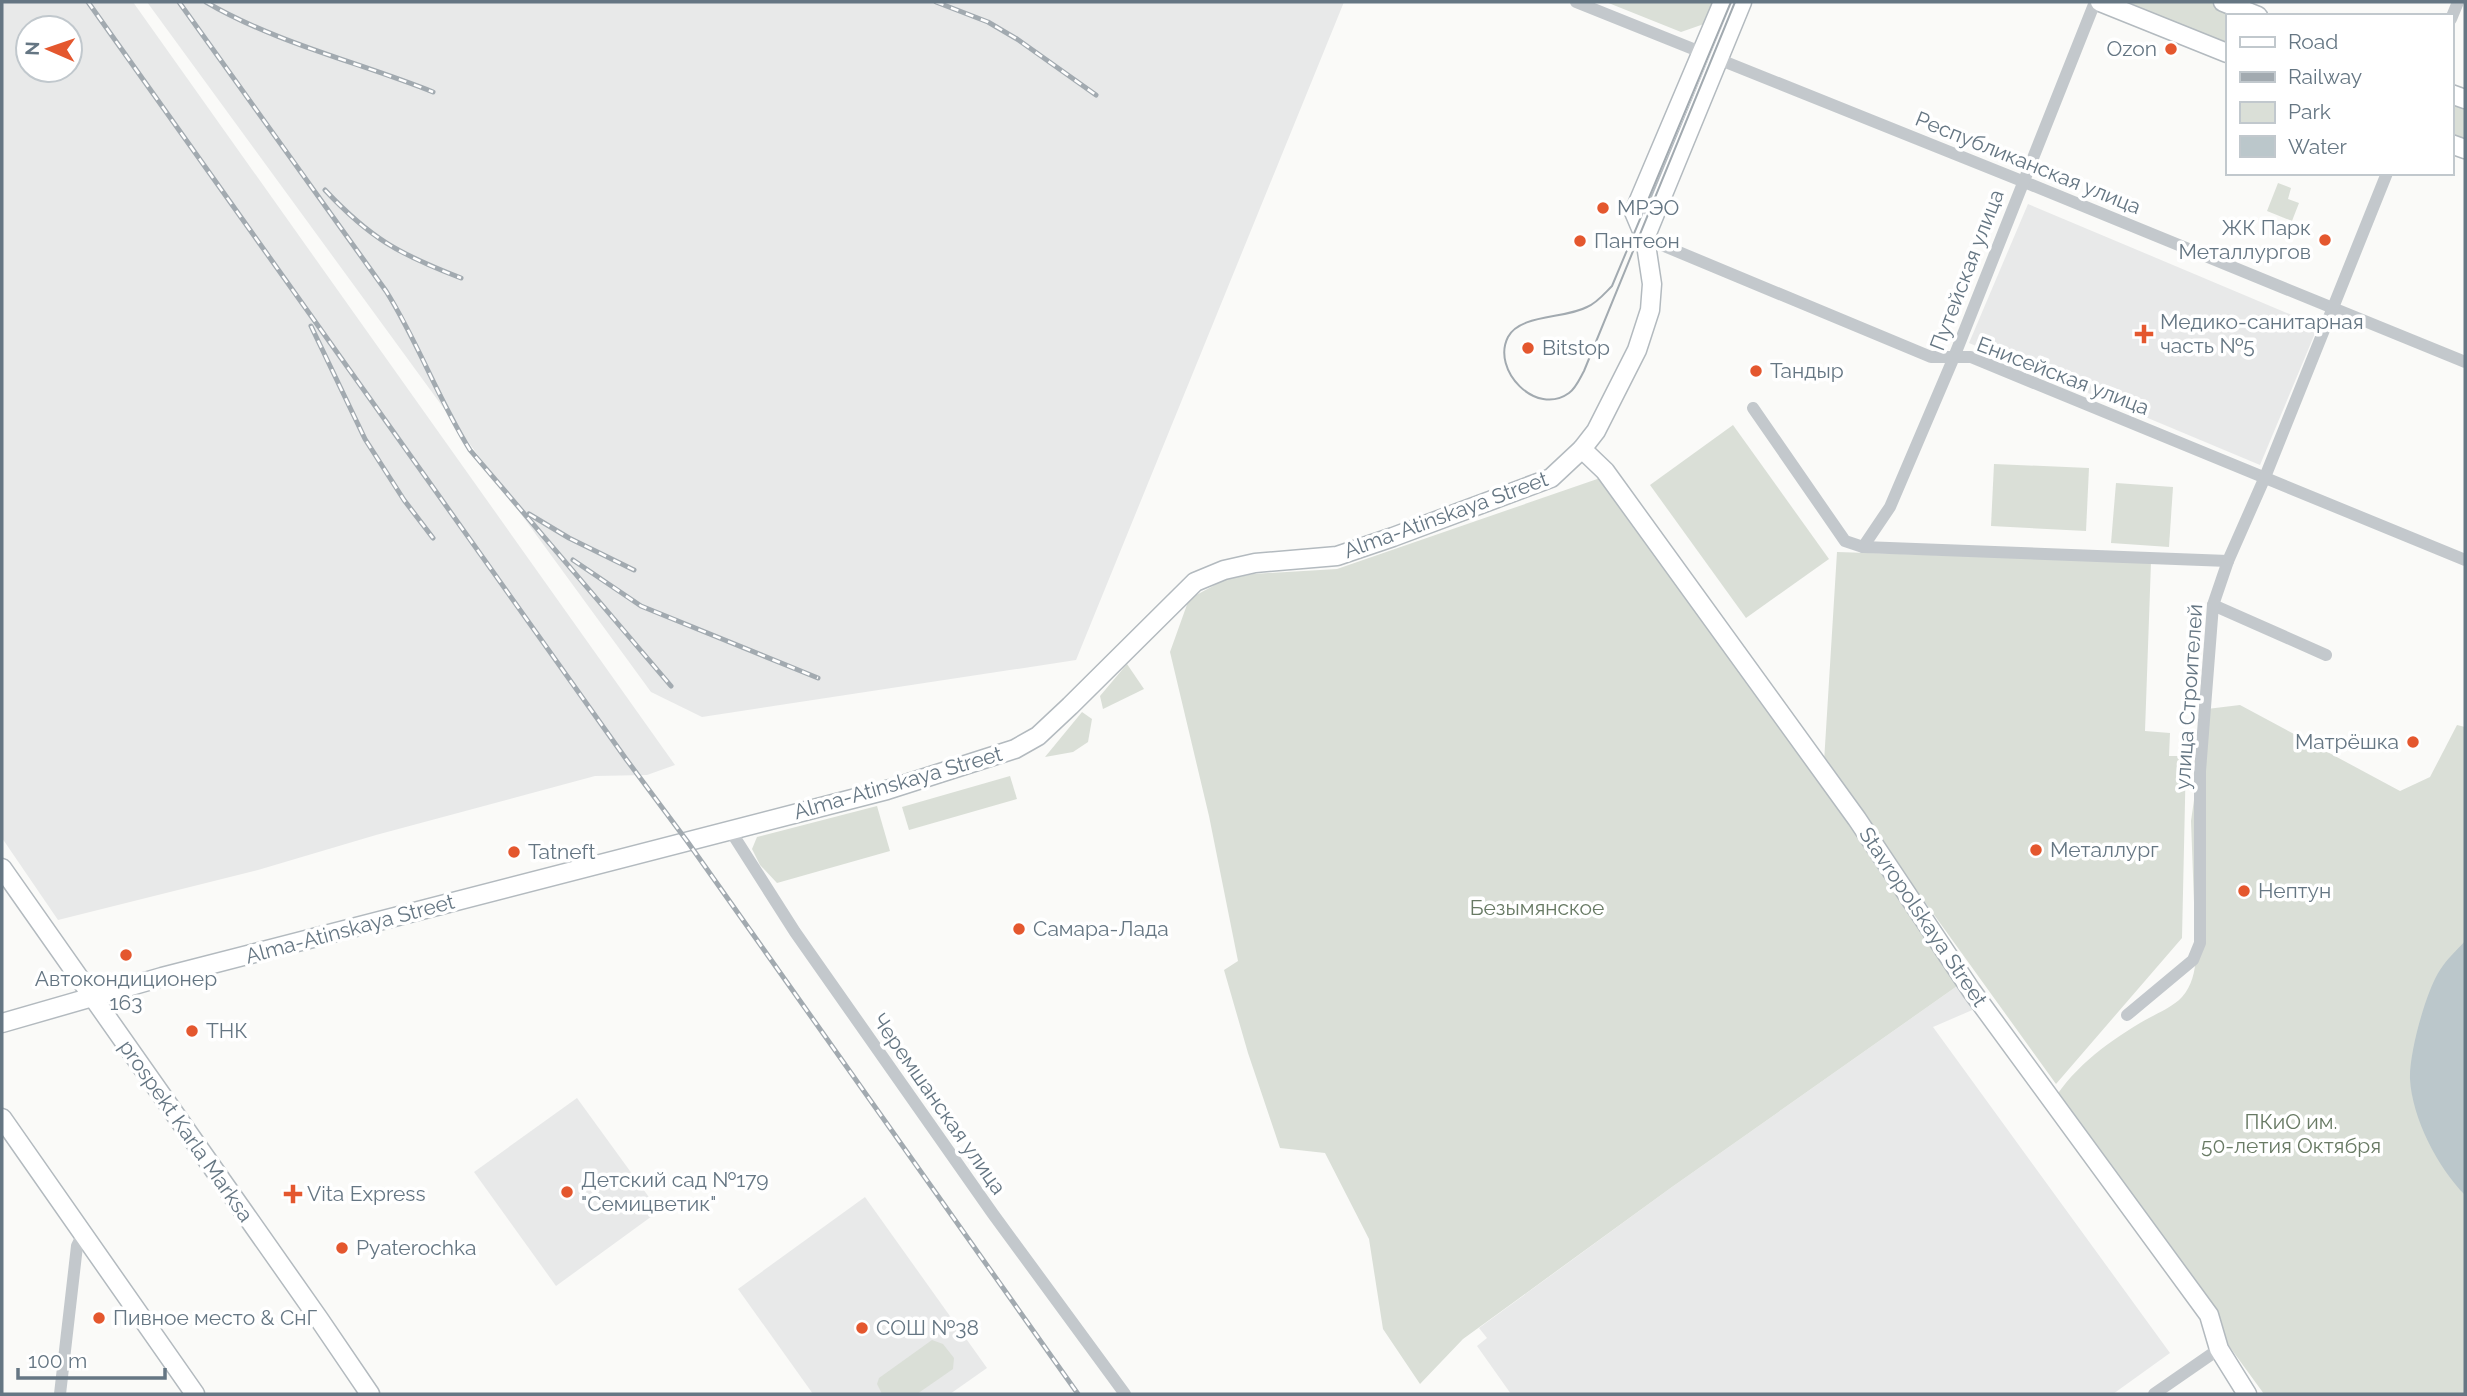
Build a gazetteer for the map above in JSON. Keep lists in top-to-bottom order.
{
  "streets": {
    "street": [
      "Республиканская улица",
      "Путейская улица",
      "Енисейская улица",
      "Alma-Atinskaya Street",
      "улица Строителей",
      "Stavropolskaya Street",
      "Черемшанская улица",
      "prospekt Karla Marksa"
    ]
  },
  "crossings": [
    ["Республиканская улица", "Путейская улица"],
    ["Республиканская улица", "Alma-Atinskaya Street"],
    ["Республиканская улица", "улица Строителей"],
    ["Путейская улица", "Енисейская улица"],
    ["Енисейская улица", "Alma-Atinskaya Street"],
    ["Енисейская улица", "улица Строителей"],
    ["Alma-Atinskaya Street", "Stavropolskaya Street"],
    ["Alma-Atinskaya Street", "Черемшанская улица"],
    ["Alma-Atinskaya Street", "prospekt Karla Marksa"]
  ],
  "parks": ["Безымянское", "ПКиО им. 50-летия Октября"],
  "places": {
    "other": [
      "Ozon",
      "МРЭО",
      "ЖК Парк Металлургов",
      "Пантеон",
      "Bitstop",
      "Тандыр",
      "Матрёшка",
      "Металлург",
      "Tatneft",
      "Нептун",
      "Самара-Лада",
      "Автокондиционер 163",
      "ТНК",
      "Детский сад №179 \"Семицветик\"",
      "Pyaterochka",
      "Пивное место & СнГ",
      "СОШ №38"
    ],
    "health": ["Медико-санитарная часть №5", "Vita Express"]
  },
  "legend": [
    "Road",
    "Railway",
    "Park",
    "Water"
  ],
  "scale_bar": "100 m",
  "north": "left"
}
